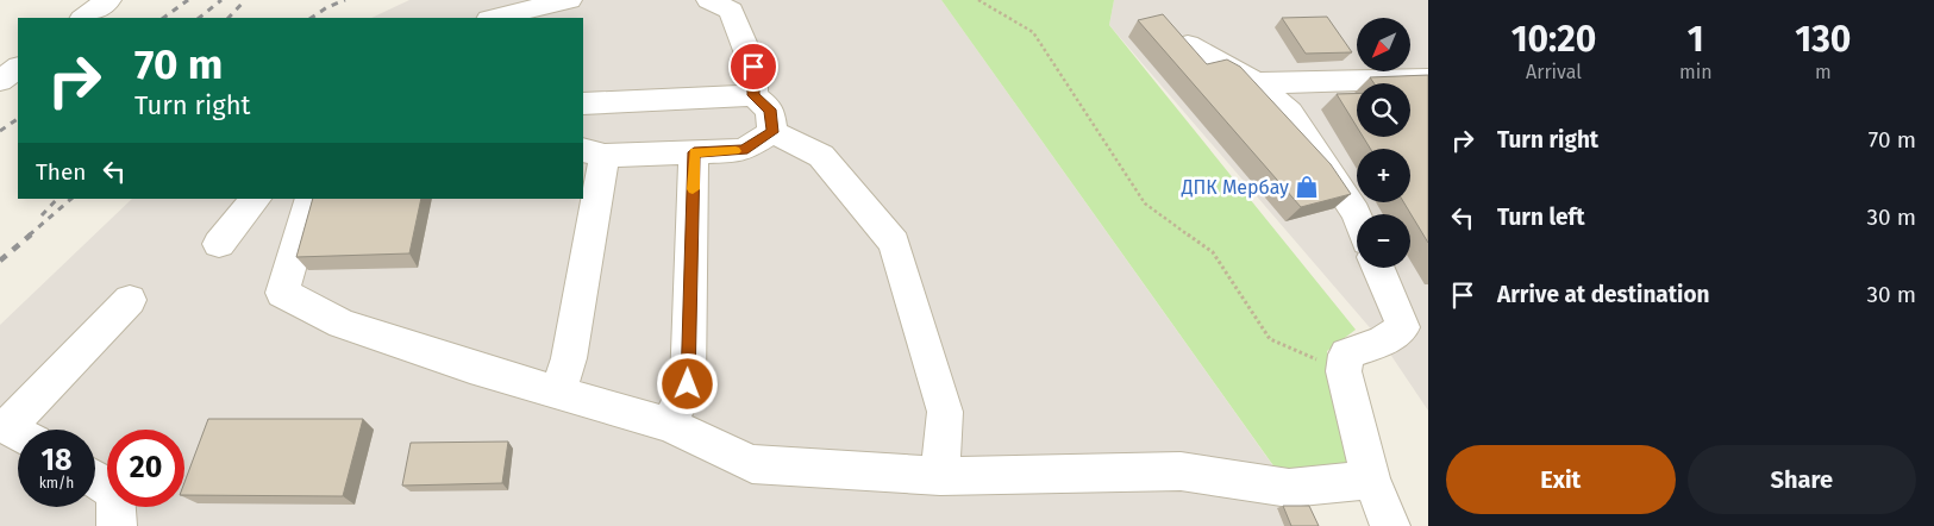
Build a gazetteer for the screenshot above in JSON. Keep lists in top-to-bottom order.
{
  "places": {
    "shop": ["ДПК Мербау"]
  },
  "north": "bottom left",
  "page": {
    "eta": [
      "10:20",
      "Arrival",
      "1",
      "min",
      "130",
      "m"
    ],
    "map_buttons": ["+", "−"],
    "turn": ["70 m", "Turn right"],
    "list": [
      {
        "name": "Turn right",
        "value": "70 m"
      },
      {
        "name": "Turn left",
        "value": "30 m"
      },
      {
        "name": "Arrive at destination",
        "value": "30 m"
      }
    ],
    "then": "Then",
    "speed": "18 km/h",
    "limit": "20",
    "buttons": ["Exit", "Share"]
  }
}
